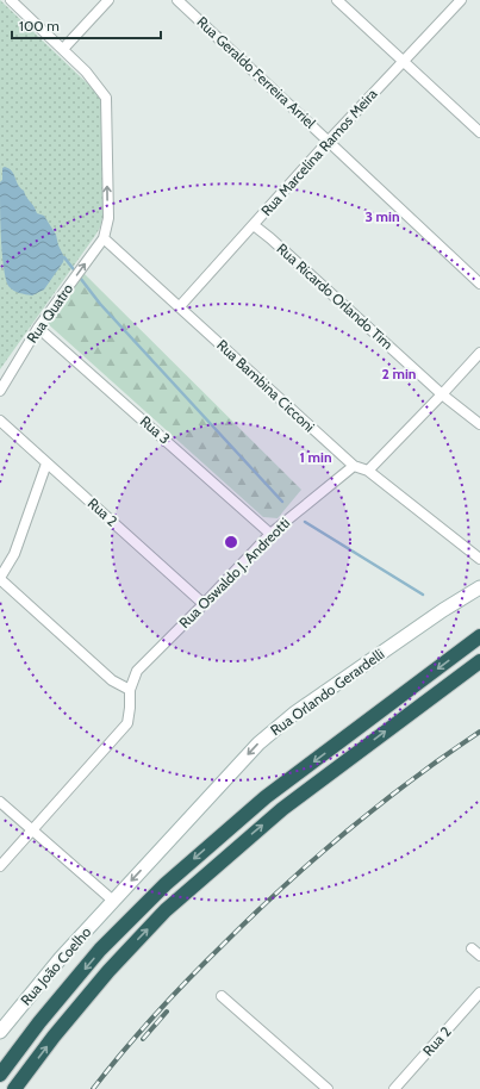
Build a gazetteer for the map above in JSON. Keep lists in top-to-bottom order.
{
  "streets": {
    "street": [
      "Rua Geraldo Ferreira Arriel",
      "Rua Marcelina Ramos Meira",
      "Rua Ricardo Orlando Tim",
      "Rua Quatro",
      "Rua Bambina Cicconi",
      "Rua 3",
      "Rua 2",
      "Rua Oswaldo J. Andreotti",
      "Rua Orlando Gerardelli",
      "Rua João Coelho"
    ]
  },
  "crossings": [
    ["Rua Geraldo Ferreira Arriel", "Rua Marcelina Ramos Meira"],
    ["Rua Marcelina Ramos Meira", "Rua Ricardo Orlando Tim"],
    ["Rua Marcelina Ramos Meira", "Rua Bambina Cicconi"],
    ["Rua Quatro", "Rua Bambina Cicconi"],
    ["Rua Quatro", "Rua 3"],
    ["Rua Bambina Cicconi", "Rua Oswaldo J. Andreotti"],
    ["Rua 3", "Rua Oswaldo J. Andreotti"],
    ["Rua 2", "Rua Oswaldo J. Andreotti"],
    ["Rua Orlando Gerardelli", "Rua João Coelho"]
  ],
  "one_way": ["Rua Quatro"],
  "scale_bar": "100 m",
  "rings": ["3 min", "2 min", "1 min"]
}
